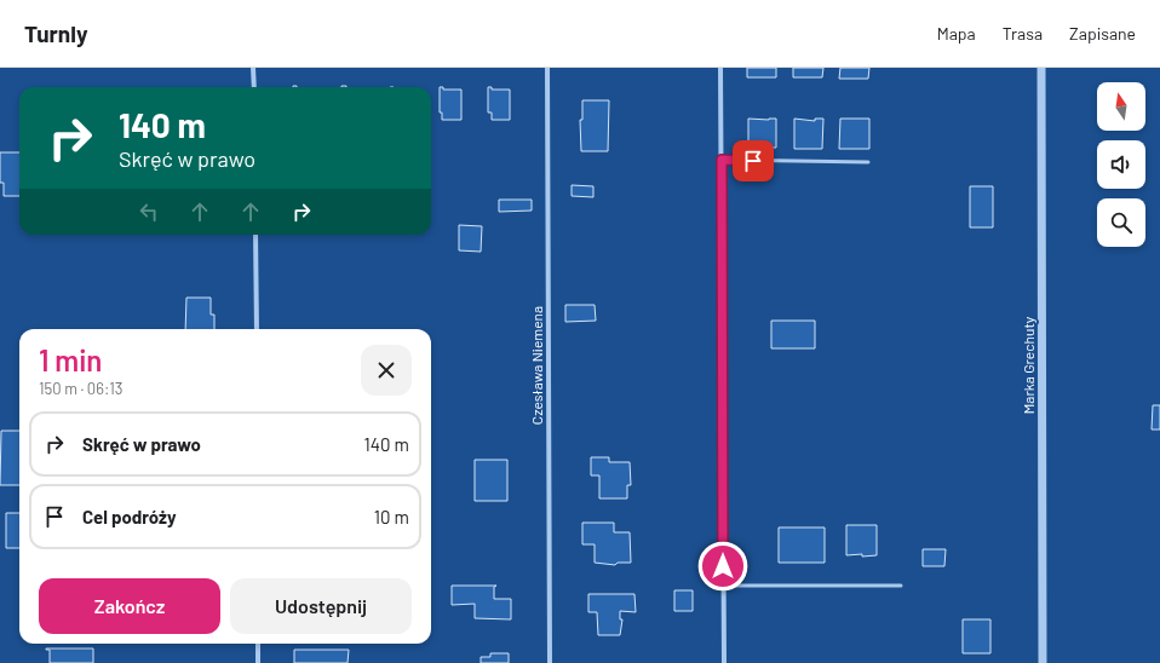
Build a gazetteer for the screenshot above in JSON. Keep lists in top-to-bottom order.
{
  "streets": {
    "street": ["Czesława Niemena", "Marka Grechuty"]
  },
  "north": "top",
  "page": {
    "header": "Turnly",
    "nav": ["Mapa", "Trasa", "Zapisane"],
    "turn": ["140 m", "Skręć w prawo"],
    "heading": ["1 min", "150 m · 06:13"],
    "list": [
      {
        "name": "Skręć w prawo",
        "value": "140 m"
      },
      {
        "name": "Cel podróży",
        "value": "10 m"
      }
    ],
    "buttons": ["Zakończ", "Udostępnij"]
  }
}
